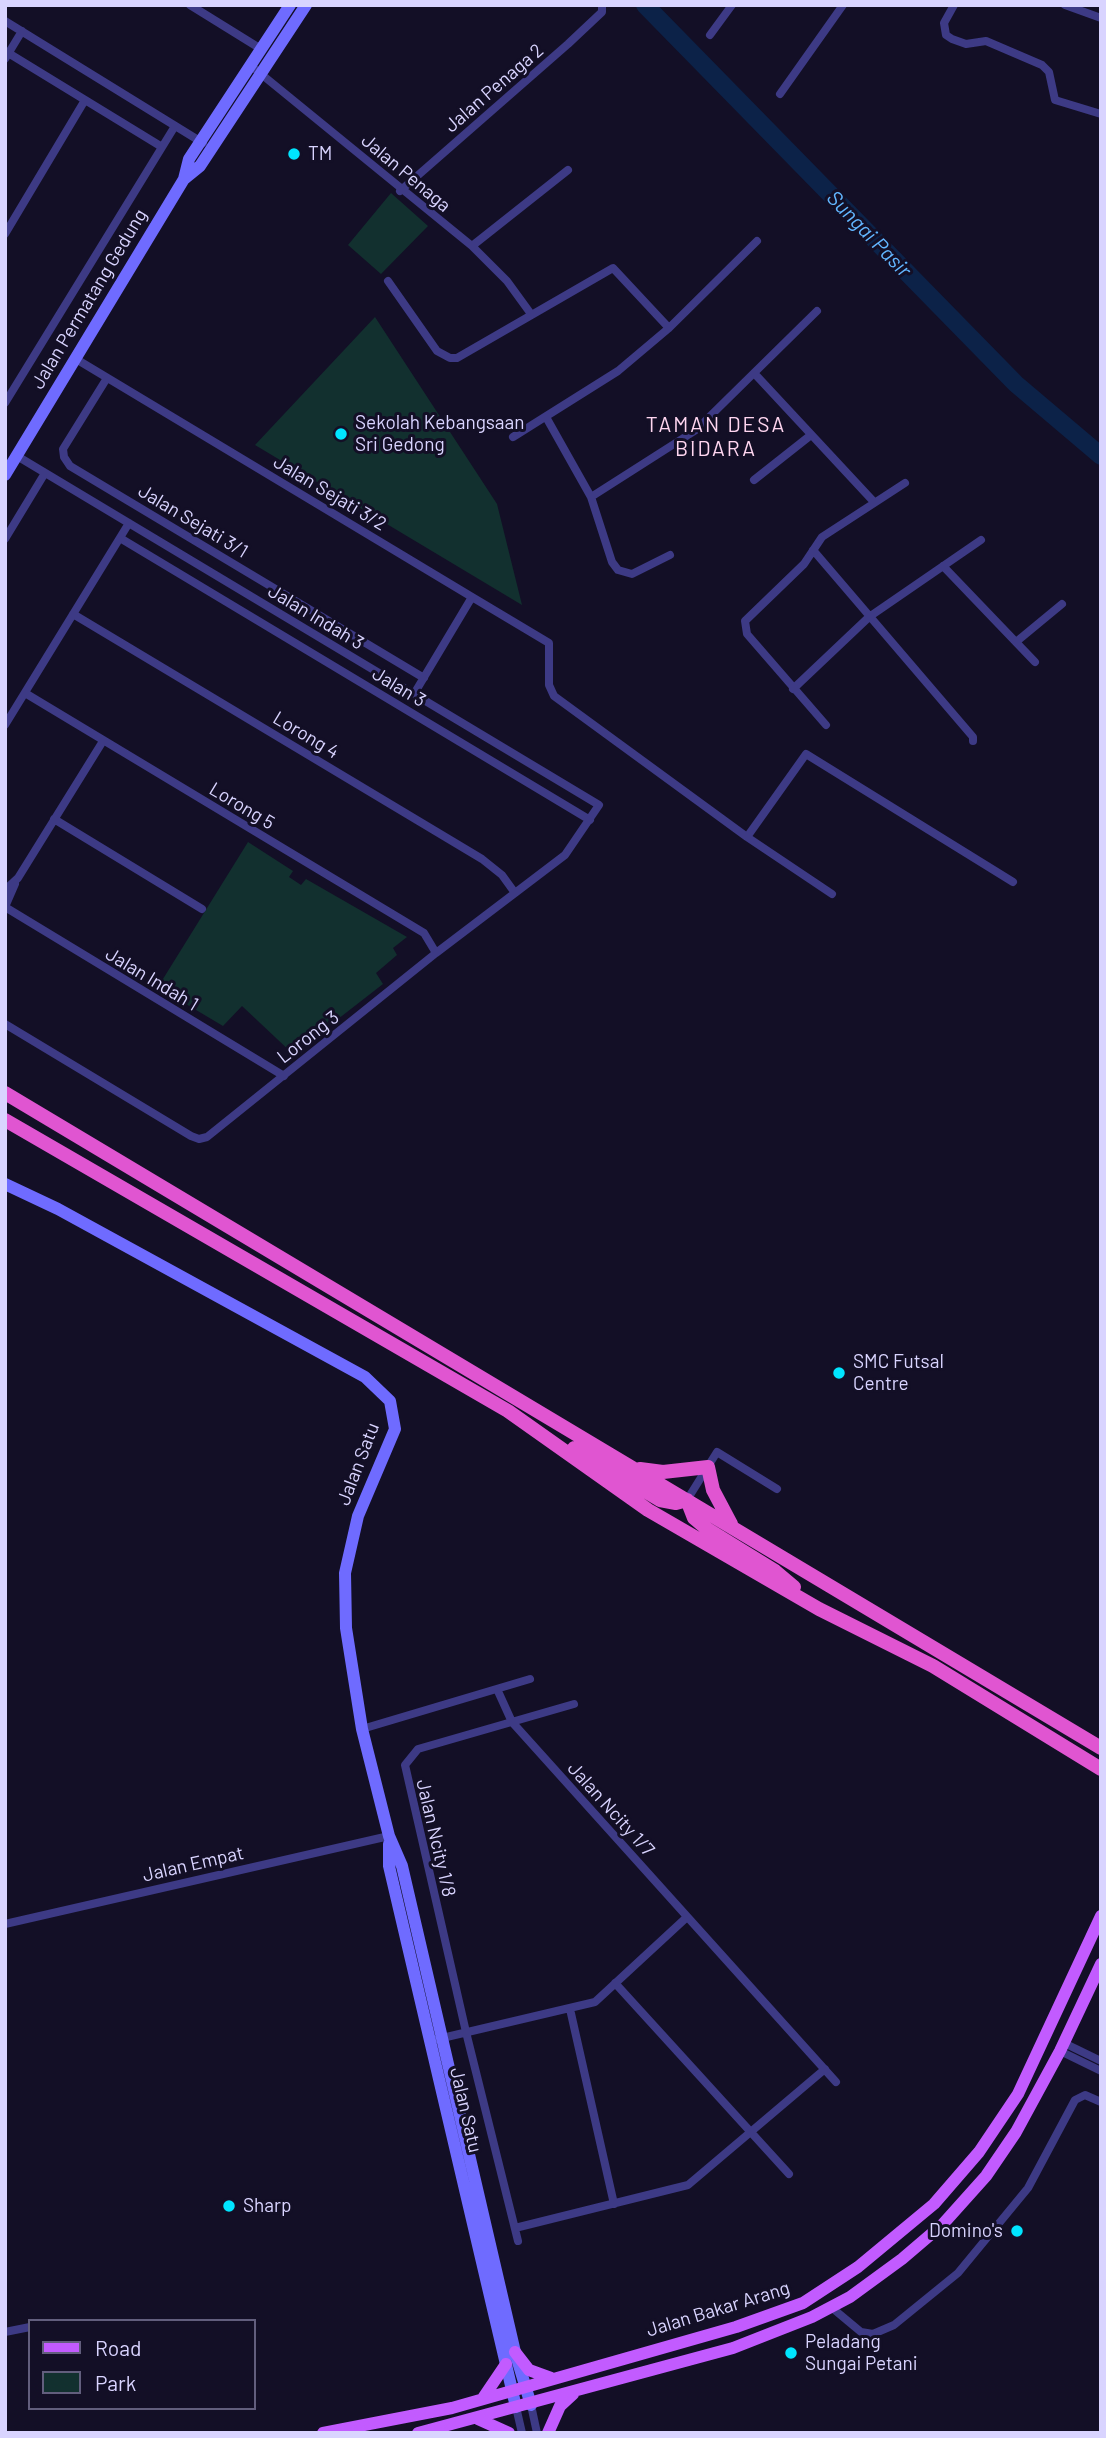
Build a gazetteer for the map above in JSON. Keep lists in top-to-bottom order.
{
  "streets": {
    "main road": ["Jalan Permatang Gedung", "Jalan Satu", "Jalan Bakar Arang"],
    "street": [
      "Jalan Penaga 2",
      "Jalan Penaga",
      "Jalan Sejati 3/2",
      "Jalan Sejati 3/1",
      "Jalan Indah 3",
      "Jalan 3",
      "Lorong 4",
      "Lorong 5",
      "Jalan Indah 1",
      "Lorong 3",
      "Jalan Ncity 1/7",
      "Jalan Ncity 1/8",
      "Jalan Empat"
    ]
  },
  "crossings": [
    ["Jalan Penaga 2", "Jalan Penaga"],
    ["Jalan Penaga", "Jalan Permatang Gedung"],
    ["Jalan Permatang Gedung", "Jalan Sejati 3/2"],
    ["Jalan Permatang Gedung", "Jalan Indah 3"],
    ["Jalan Sejati 3/2", "Jalan Sejati 3/1"],
    ["Jalan Indah 3", "Lorong 3"],
    ["Jalan 3", "Lorong 3"],
    ["Lorong 4", "Lorong 3"],
    ["Lorong 5", "Lorong 3"],
    ["Jalan Indah 1", "Lorong 3"],
    ["Jalan Satu", "Jalan Empat"],
    ["Jalan Satu", "Jalan Bakar Arang"],
    ["Jalan Ncity 1/7", "Jalan Ncity 1/8"]
  ],
  "districts": ["TAMAN DESA BIDARA"],
  "water": ["Sungai Pasir"],
  "places": [
    "TM",
    "Sekolah Kebangsaan Sri Gedong",
    "SMC Futsal Centre",
    "Sharp",
    "Domino's",
    "Peladang Sungai Petani"
  ],
  "legend": ["Road", "Park"]
}
